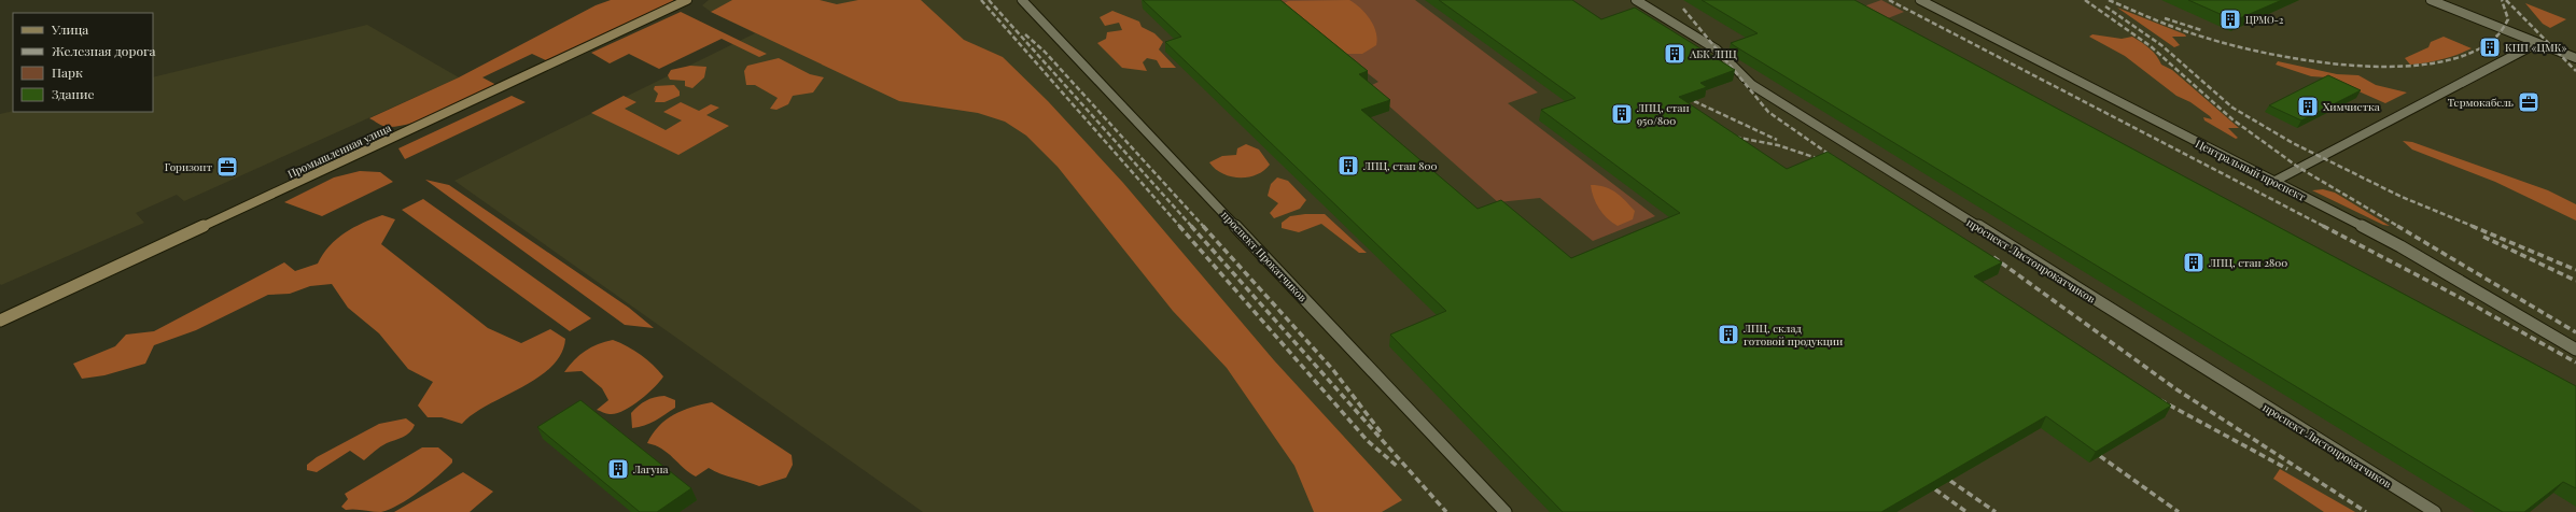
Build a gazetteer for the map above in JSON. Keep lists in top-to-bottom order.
{
  "streets": {
    "street": [
      "Промышленная улица",
      "Центральный проспект",
      "проспект Прокатчиков",
      "проспект Листопрокатчиков"
    ]
  },
  "places": {
    "building": [
      "ЦРМО-2",
      "КПП «ЦМК»",
      "АБК ЛПЦ",
      "Химчистка",
      "ЛПЦ, стан 950/800",
      "ЛПЦ, стан 800",
      "ЛПЦ, стан 2800",
      "ЛПЦ, склад готовой продукции",
      "Лагуна"
    ],
    "office": ["Термокабель", "Горизонт"]
  },
  "legend": [
    "Улица",
    "Железная дорога",
    "Парк",
    "Здание"
  ]
}
